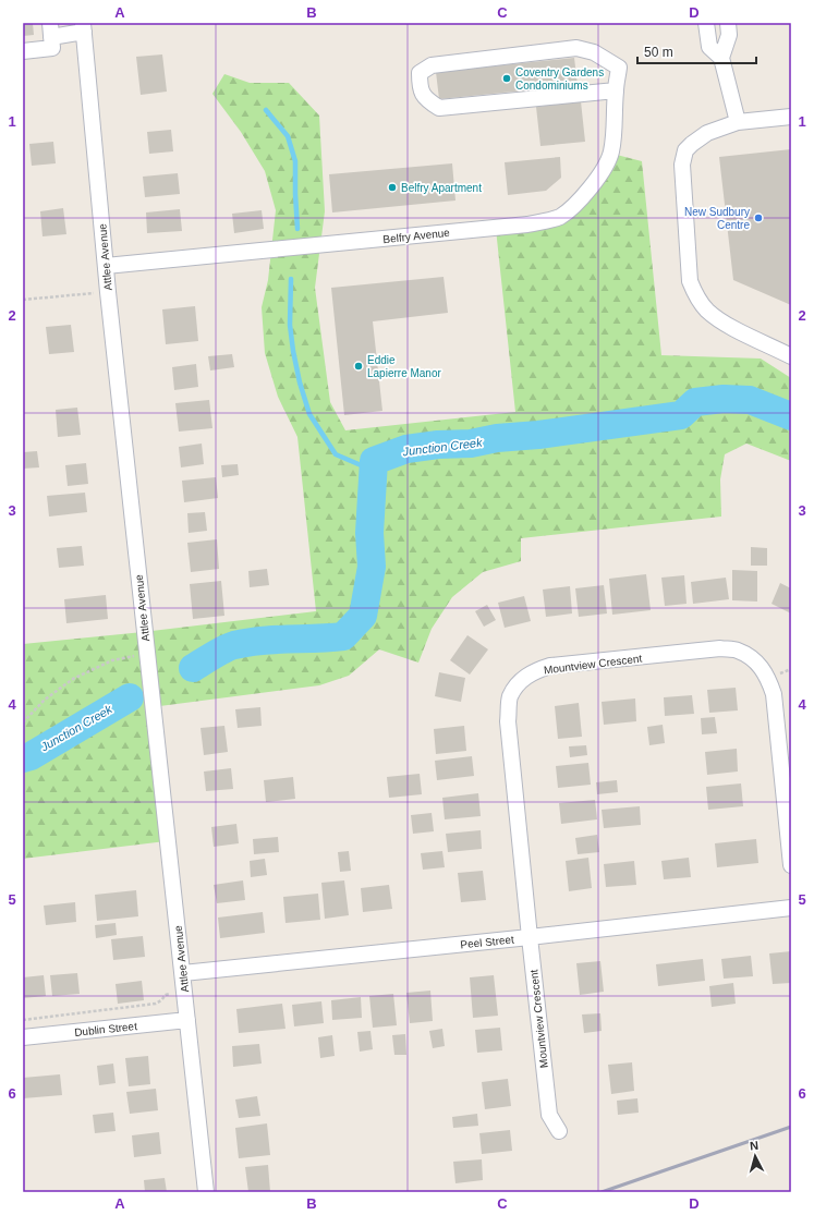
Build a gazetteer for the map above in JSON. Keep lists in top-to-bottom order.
{
  "streets": {
    "street": [
      "Belfry Avenue",
      "Attlee Avenue",
      "Mountview Crescent",
      "Peel Street",
      "Dublin Street"
    ]
  },
  "crossings": [
    ["Belfry Avenue", "Attlee Avenue"],
    ["Attlee Avenue", "Peel Street"],
    ["Attlee Avenue", "Dublin Street"],
    ["Mountview Crescent", "Peel Street"]
  ],
  "water": ["Junction Creek"],
  "places": [
    "Coventry Gardens Condominiums",
    "Belfry Apartment",
    "New Sudbury Centre",
    "Eddie Lapierre Manor"
  ],
  "scale_bar": "50 m",
  "north": "top",
  "grid": {
    "columns": [
      "A",
      "B",
      "C",
      "D"
    ],
    "rows": [
      "1",
      "2",
      "3",
      "4",
      "5",
      "6"
    ]
  }
}
